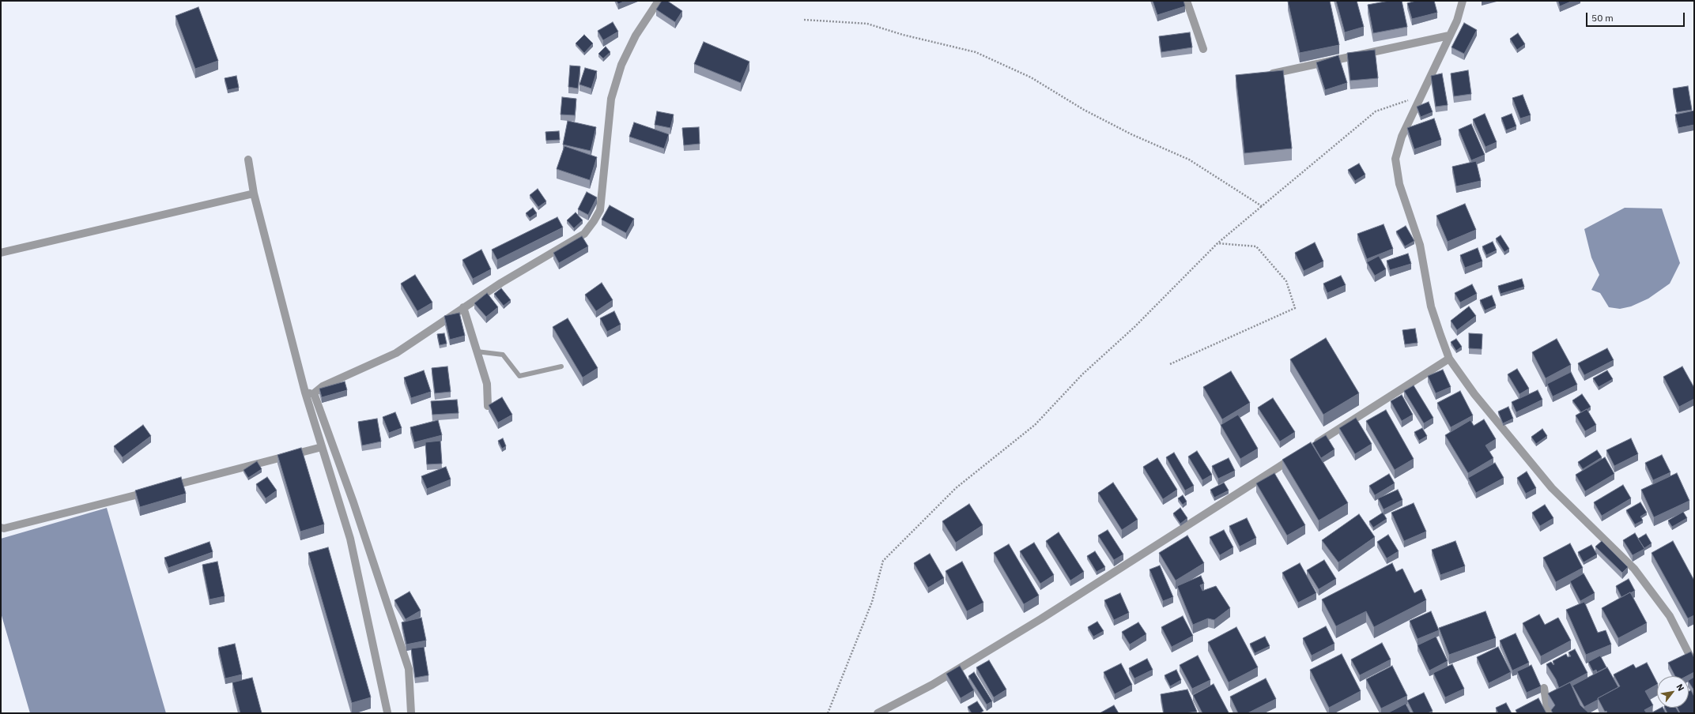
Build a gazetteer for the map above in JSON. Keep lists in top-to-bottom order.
{
  "scale_bar": "50 m",
  "north": "top right"
}
